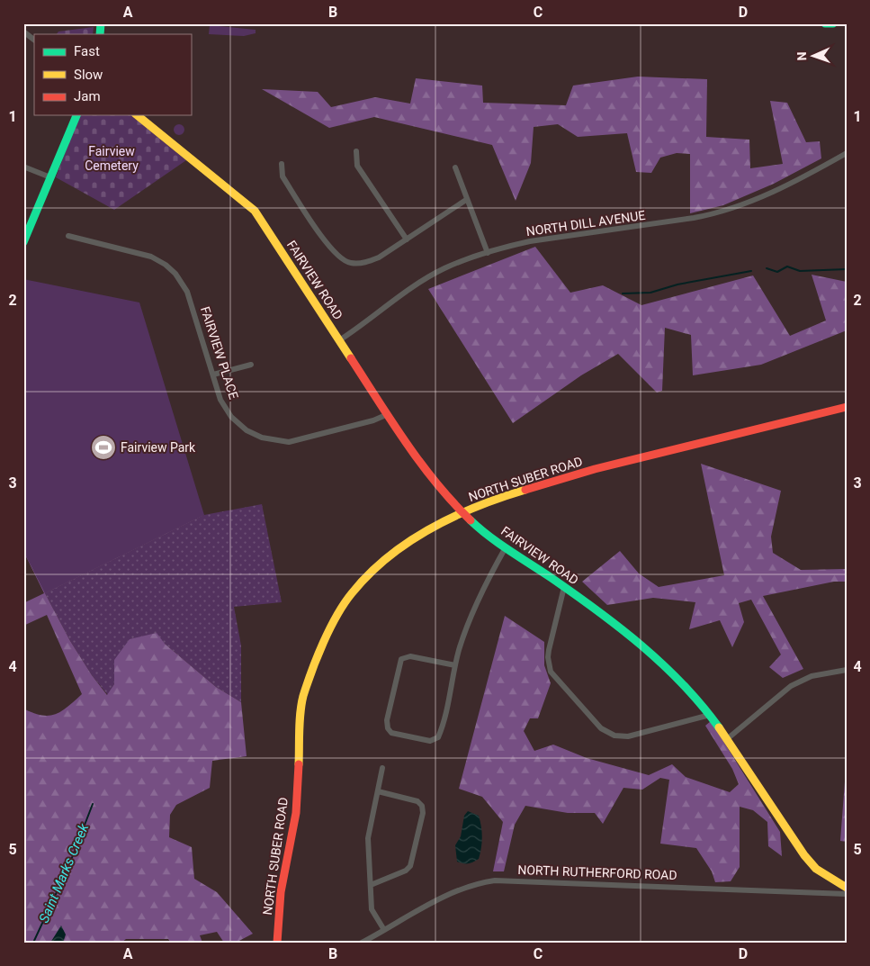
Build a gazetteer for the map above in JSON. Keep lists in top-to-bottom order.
{
  "streets": {
    "street": [
      "NORTH DILL AVENUE",
      "FAIRVIEW ROAD",
      "FAIRVIEW PLACE",
      "NORTH SUBER ROAD",
      "NORTH RUTHERFORD ROAD"
    ]
  },
  "crossings": [
    ["NORTH DILL AVENUE", "FAIRVIEW ROAD"],
    ["FAIRVIEW ROAD", "FAIRVIEW PLACE"],
    ["FAIRVIEW ROAD", "NORTH SUBER ROAD"]
  ],
  "water": ["Saint Marks Creek"],
  "parks": ["Fairview Cemetery"],
  "places": {
    "sports": ["Fairview Park"]
  },
  "legend": ["Fast", "Slow", "Jam"],
  "north": "left",
  "grid": {
    "columns": [
      "A",
      "B",
      "C",
      "D"
    ],
    "rows": [
      "1",
      "2",
      "3",
      "4",
      "5"
    ]
  }
}
